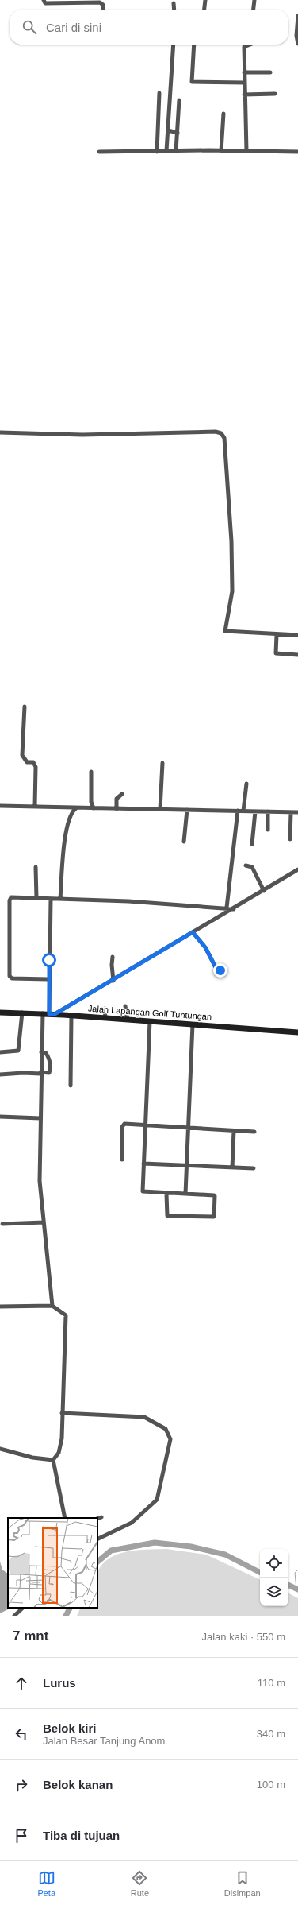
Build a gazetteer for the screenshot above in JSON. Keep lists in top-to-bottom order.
{
  "streets": {
    "street": ["Jalan Lapangan Golf Tuntungan"]
  },
  "page": {
    "search": "Cari di sini",
    "heading": ["7 mnt", "Jalan kaki · 550 m"],
    "list": [
      ["Lurus", "110 m"],
      ["Belok kiri", "Jalan Besar Tanjung Anom", "340 m"],
      ["Belok kanan", "100 m"],
      "Tiba di tujuan"
    ],
    "nav": ["Peta", "Rute", "Disimpan"]
  }
}
